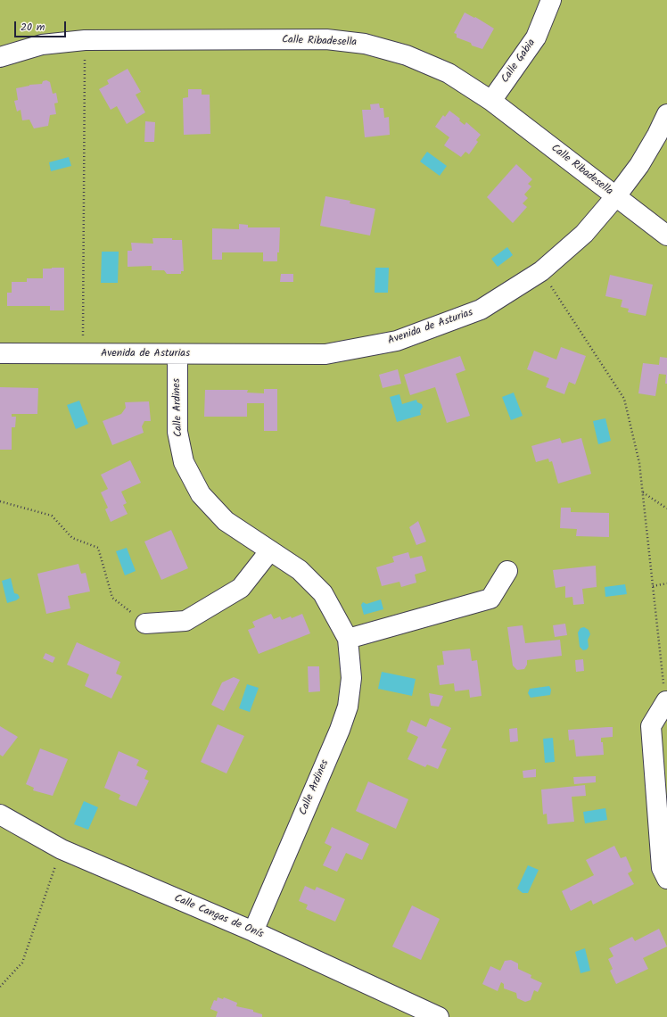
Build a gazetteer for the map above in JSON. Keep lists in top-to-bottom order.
{
  "streets": {
    "street": [
      "Calle Ribadesella",
      "Calle Gabia",
      "Avenida de Asturias",
      "Calle Ardines",
      "Calle Cangas de Onís"
    ]
  },
  "crossings": [
    ["Calle Ribadesella", "Calle Gabia"],
    ["Calle Ribadesella", "Avenida de Asturias"],
    ["Avenida de Asturias", "Calle Ardines"],
    ["Calle Ardines", "Calle Cangas de Onís"]
  ],
  "scale_bar": "20 m"
}
